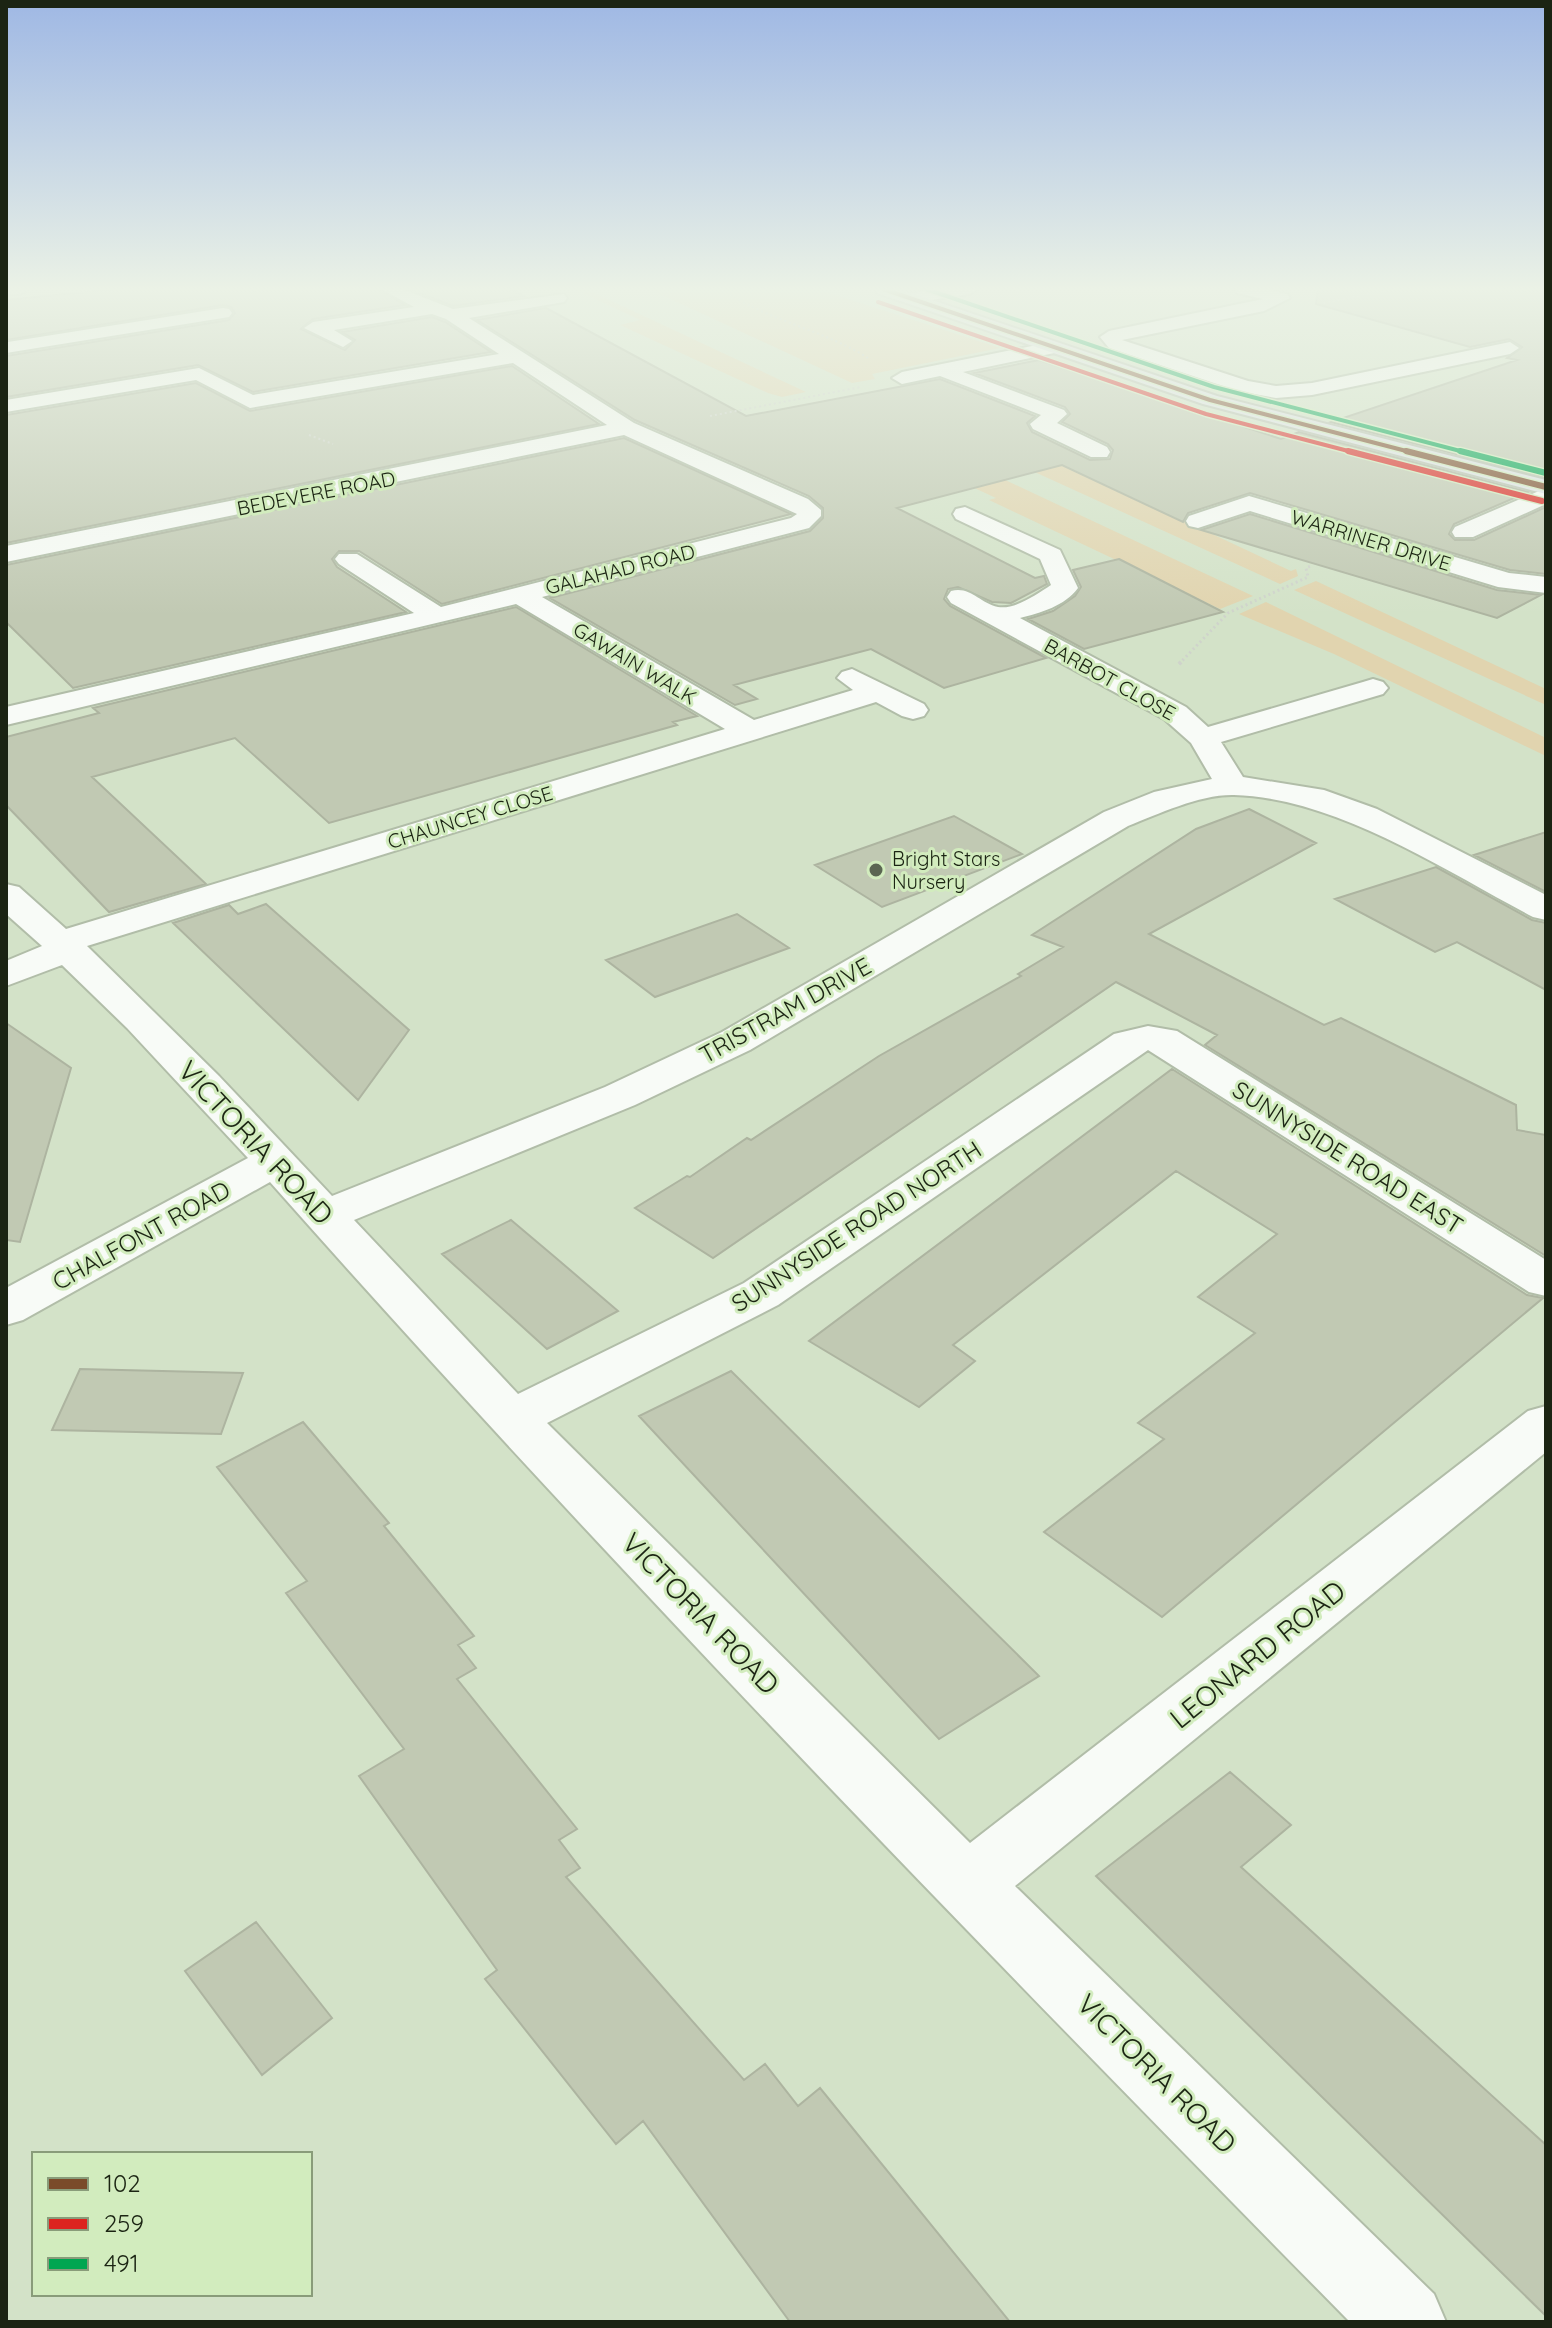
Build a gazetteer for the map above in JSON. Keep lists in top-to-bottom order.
{
  "streets": {
    "street": [
      "BEDEVERE ROAD",
      "WARRINER DRIVE",
      "GALAHAD ROAD",
      "GAWAIN WALK",
      "BARBOT CLOSE",
      "CHAUNCEY CLOSE",
      "TRISTRAM DRIVE",
      "VICTORIA ROAD",
      "SUNNYSIDE ROAD EAST",
      "SUNNYSIDE ROAD NORTH",
      "CHALFONT ROAD",
      "LEONARD ROAD"
    ]
  },
  "crossings": [
    ["BEDEVERE ROAD", "GALAHAD ROAD"],
    ["GALAHAD ROAD", "GAWAIN WALK"],
    ["GAWAIN WALK", "CHAUNCEY CLOSE"],
    ["BARBOT CLOSE", "TRISTRAM DRIVE"],
    ["CHAUNCEY CLOSE", "VICTORIA ROAD"],
    ["TRISTRAM DRIVE", "VICTORIA ROAD"],
    ["VICTORIA ROAD", "SUNNYSIDE ROAD NORTH"],
    ["VICTORIA ROAD", "CHALFONT ROAD"],
    ["VICTORIA ROAD", "LEONARD ROAD"],
    ["SUNNYSIDE ROAD EAST", "SUNNYSIDE ROAD NORTH"]
  ],
  "places": ["Bright Stars Nursery"],
  "lines": ["transit line 102", "transit line 259", "transit line 491"],
  "legend": ["102", "259", "491"]
}
